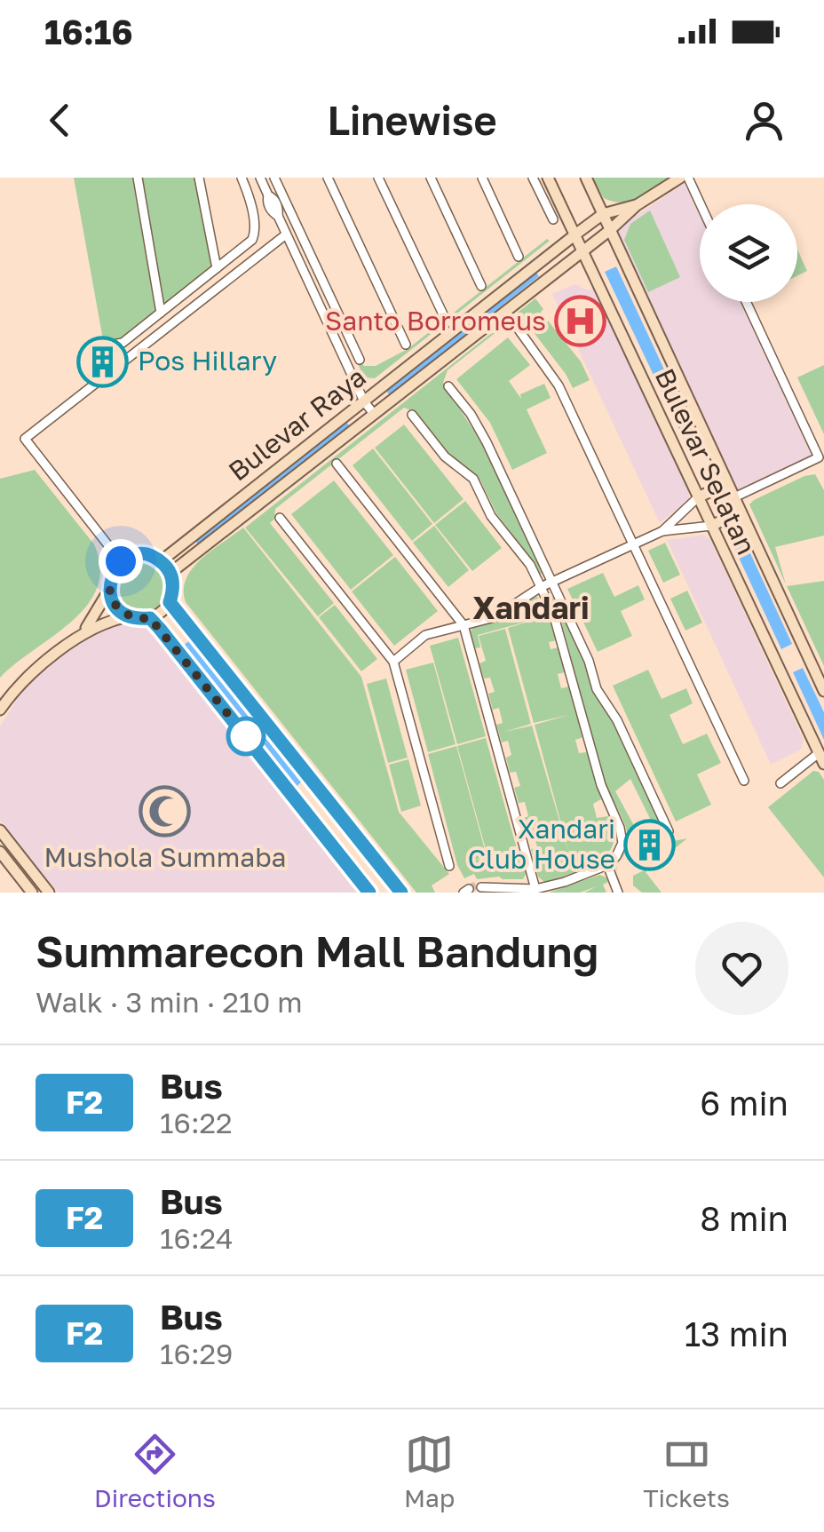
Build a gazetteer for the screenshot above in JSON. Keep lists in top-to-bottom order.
{
  "streets": {
    "street": ["Bulevar Raya", "Bulevar Selatan"]
  },
  "crossings": [
    ["Bulevar Raya", "Bulevar Selatan"]
  ],
  "districts": ["Xandari"],
  "places": {
    "hospital": ["Santo Borromeus"],
    "building": ["Pos Hillary", "Xandari Club House"],
    "mosque": ["Mushola Summaba"]
  },
  "lines": ["bus line F2"],
  "page": {
    "status": "16:16",
    "header": "Linewise",
    "heading": ["Summarecon Mall Bandung", "Walk · 3 min · 210 m"],
    "list": [
      {
        "mark": "F2",
        "name": "Bus",
        "note": "16:22",
        "value": "6 min"
      },
      {
        "mark": "F2",
        "name": "Bus",
        "note": "16:24",
        "value": "8 min"
      },
      {
        "mark": "F2",
        "name": "Bus",
        "note": "16:29",
        "value": "13 min"
      }
    ],
    "tabs": ["Directions", "Map", "Tickets"]
  }
}
